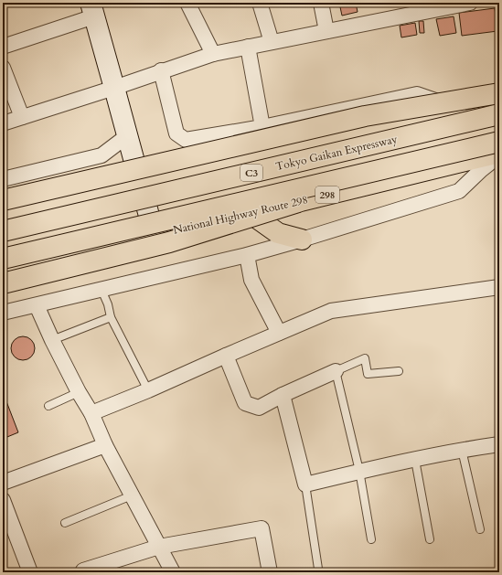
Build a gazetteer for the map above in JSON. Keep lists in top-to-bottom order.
{
  "streets": {
    "highway": [
      "Tokyo Gaikan Expressway",
      "C3",
      "298",
      "National Highway Route 298"
    ]
  },
  "crossings": [
    ["C3", "National Highway Route 298"]
  ]
}
